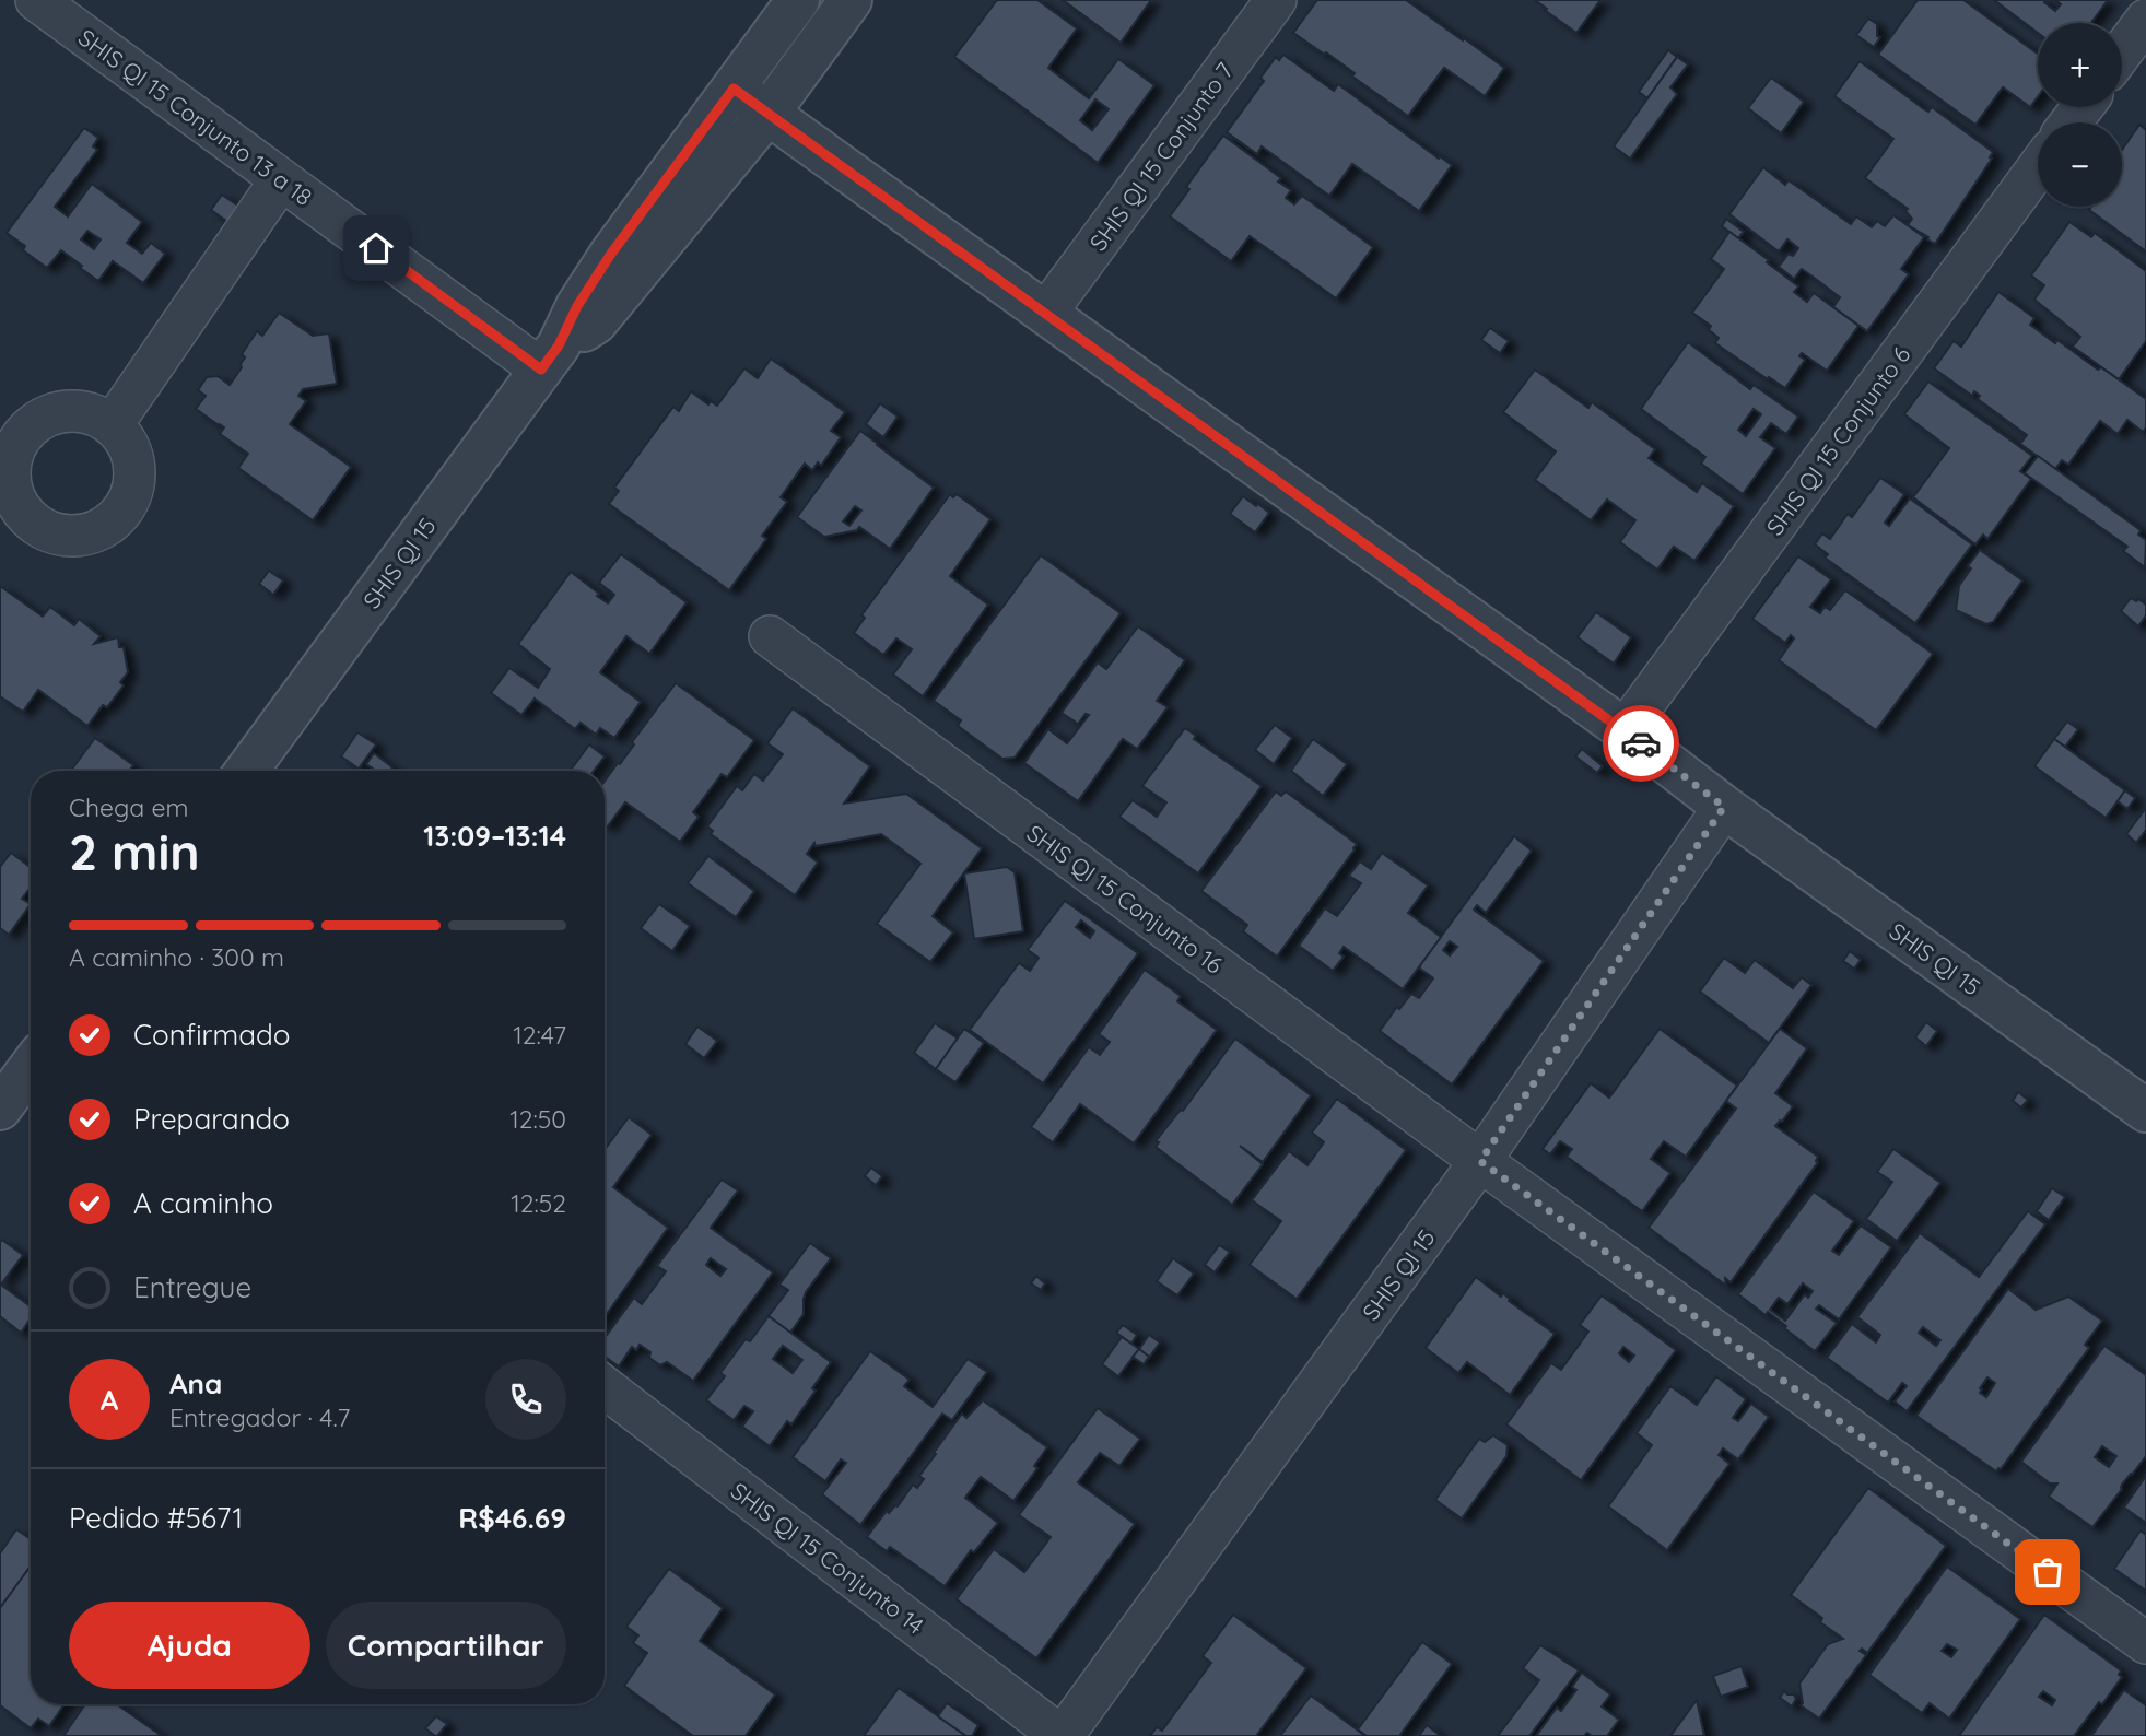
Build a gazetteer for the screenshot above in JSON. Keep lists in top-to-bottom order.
{
  "streets": {
    "street": [
      "SHIS QI 15 Conjunto 13 a 18",
      "SHIS QI 15 Conjunto 7",
      "SHIS QI 15 Conjunto 6",
      "SHIS QI 15",
      "SHIS QI 15 Conjunto 16",
      "SHIS QI 15 Conjunto 14"
    ]
  },
  "crossings": [
    ["SHIS QI 15 Conjunto 13 a 18", "SHIS QI 15"],
    ["SHIS QI 15 Conjunto 7", "SHIS QI 15"],
    ["SHIS QI 15 Conjunto 6", "SHIS QI 15"],
    ["SHIS QI 15", "SHIS QI 15 Conjunto 16"],
    ["SHIS QI 15", "SHIS QI 15 Conjunto 14"]
  ],
  "page": {
    "map_buttons": ["+", "−"],
    "heading": ["2 min", "Chega em", "13:09–13:14"],
    "panel": [
      "Ana",
      "Entregador · 4.7",
      "Pedido #5671",
      "R$46.69"
    ],
    "bar": "A caminho · 300 m",
    "list": [
      ["Confirmado", "12:47"],
      ["Preparando", "12:50"],
      ["A caminho", "12:52"],
      "Entregue"
    ],
    "round": "A",
    "buttons": ["Ajuda", "Compartilhar"]
  }
}
